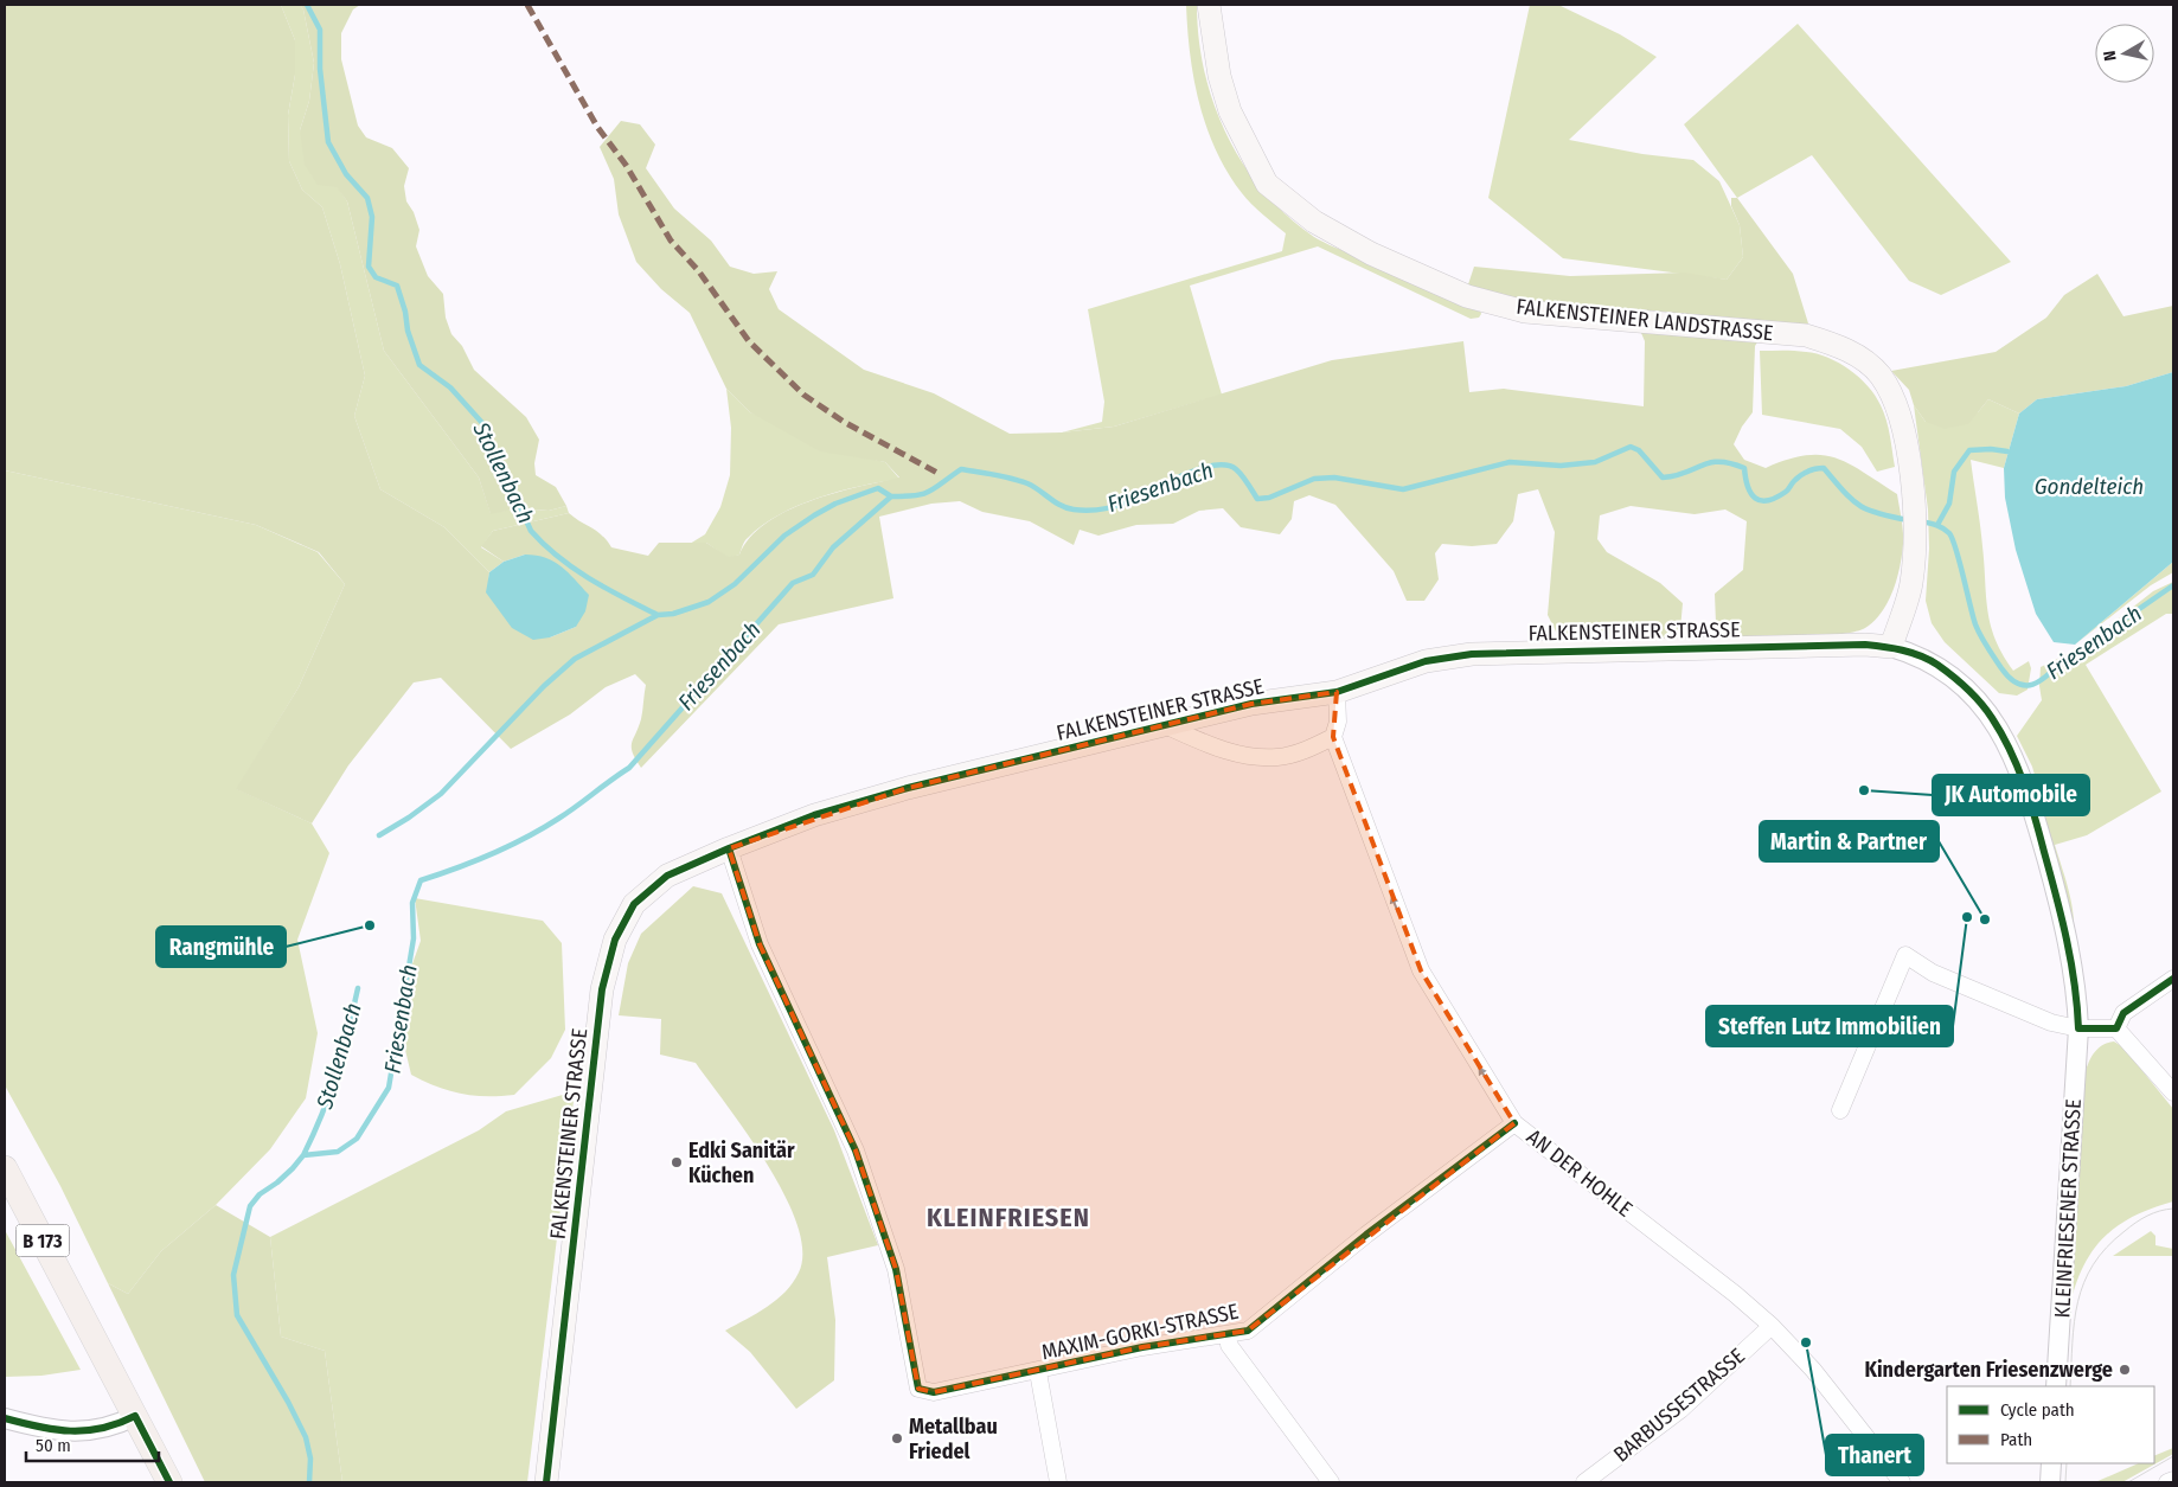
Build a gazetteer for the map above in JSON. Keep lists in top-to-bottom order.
{
  "streets": {
    "main road": ["FALKENSTEINER LANDSTRASSE", "FALKENSTEINER STRASSE", "B 173"],
    "street": [
      "AN DER HOHLE",
      "KLEINFRIESENER STRASSE",
      "MAXIM-GORKI-STRASSE",
      "BARBUSSESTRASSE"
    ]
  },
  "crossings": [
    ["FALKENSTEINER LANDSTRASSE", "FALKENSTEINER STRASSE"],
    ["FALKENSTEINER LANDSTRASSE", "KLEINFRIESENER STRASSE"],
    ["FALKENSTEINER STRASSE", "AN DER HOHLE"],
    ["FALKENSTEINER STRASSE", "KLEINFRIESENER STRASSE"],
    ["FALKENSTEINER STRASSE", "MAXIM-GORKI-STRASSE"],
    ["AN DER HOHLE", "MAXIM-GORKI-STRASSE"],
    ["AN DER HOHLE", "BARBUSSESTRASSE"]
  ],
  "one_way": ["AN DER HOHLE"],
  "districts": ["KLEINFRIESEN"],
  "water": ["Stollenbach", "Gondelteich", "Friesenbach"],
  "places": [
    "JK Automobile",
    "Steffen Lutz Immobilien",
    "Martin & Partner",
    "Rangmühle",
    "Edki Sanitär Küchen",
    "Thanert",
    "Kindergarten Friesenzwerge",
    "Metallbau Friedel"
  ],
  "legend": ["Cycle path", "Path"],
  "scale_bar": "50 m",
  "north": "left"
}
